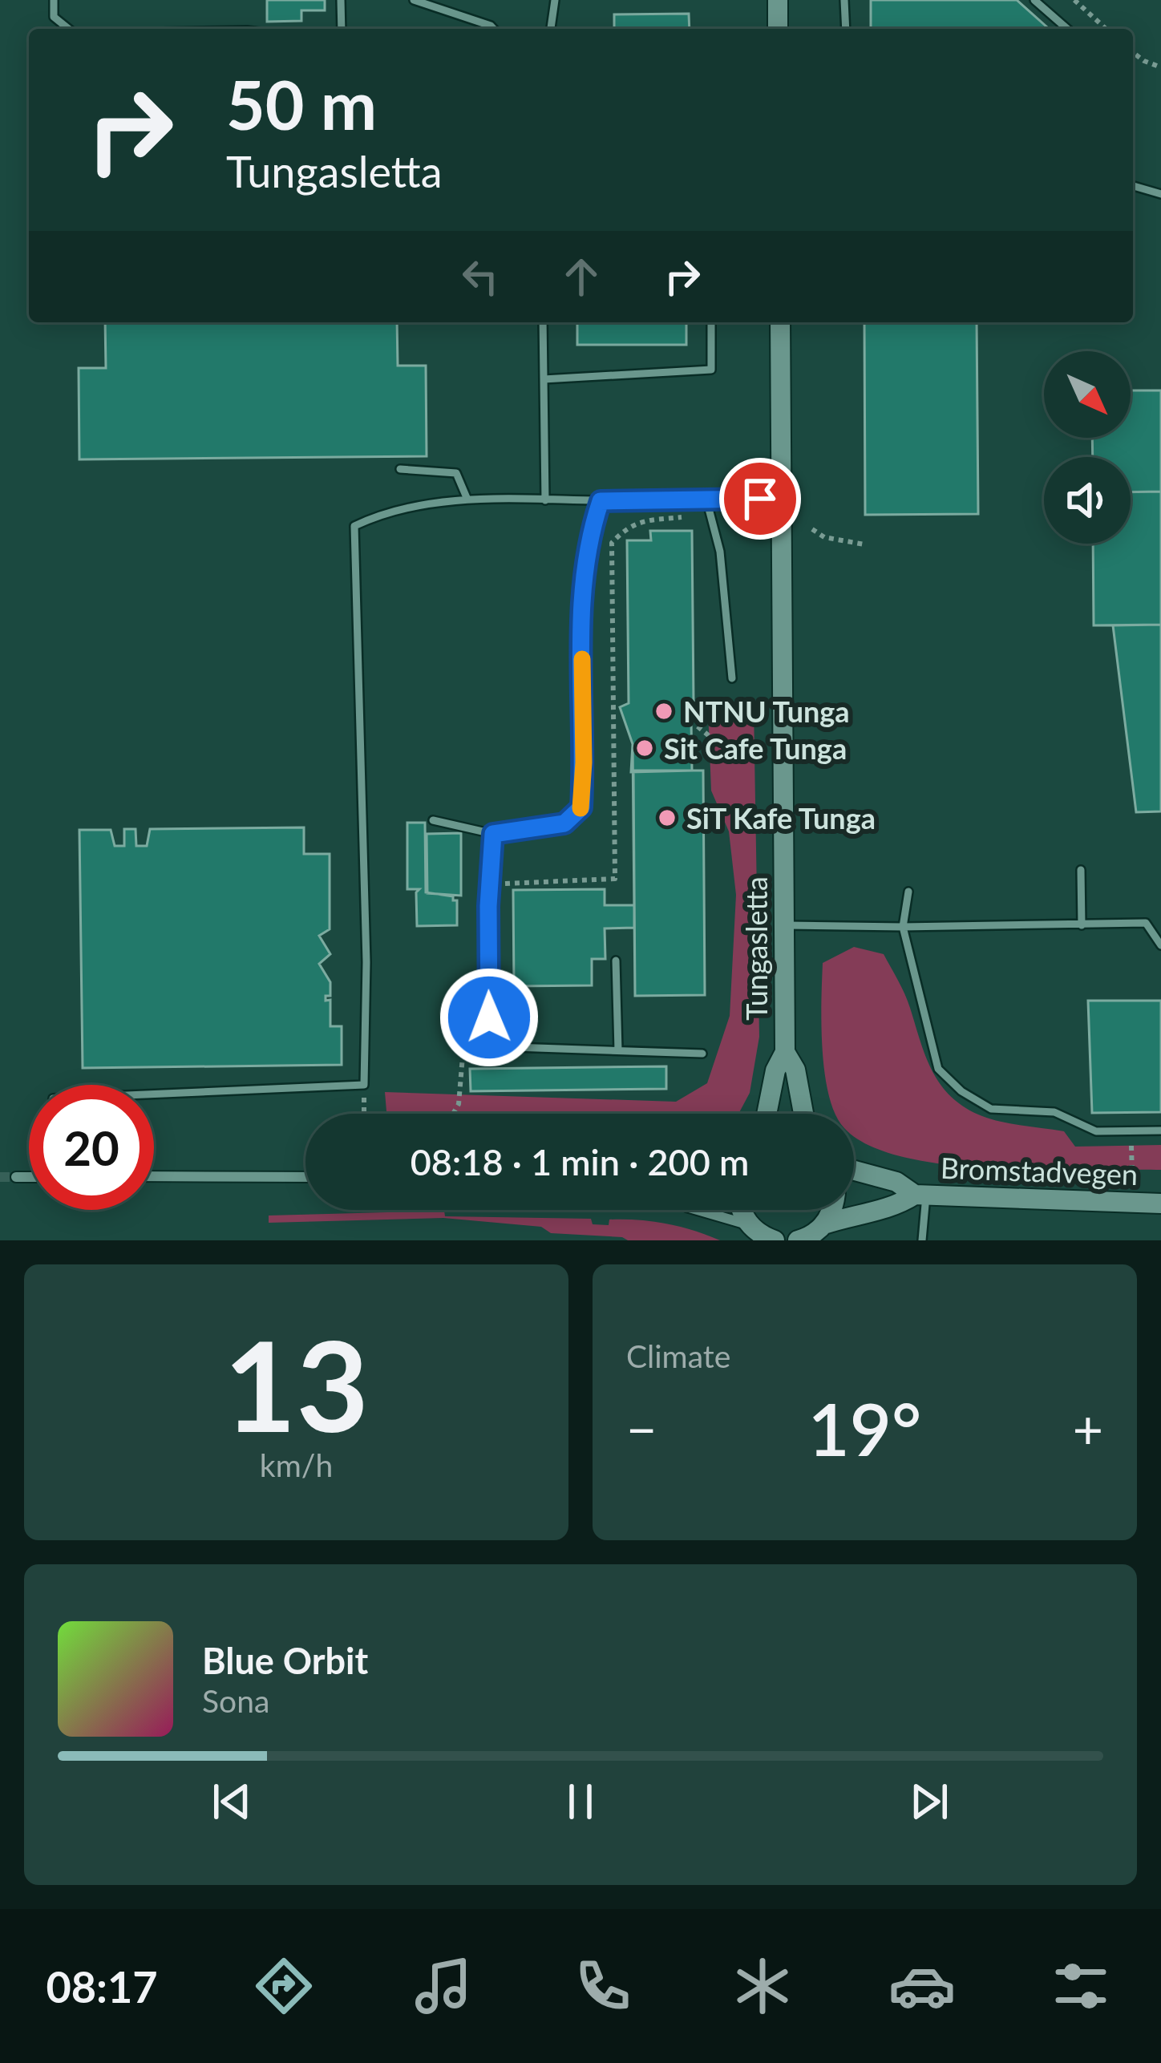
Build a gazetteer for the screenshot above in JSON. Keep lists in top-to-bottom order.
{
  "streets": {
    "street": ["Tungasletta", "Bromstadvegen"]
  },
  "places": ["NTNU Tunga", "Sit Cafe Tunga", "SiT Kafe Tunga"],
  "north": "bottom right",
  "page": {
    "turn": ["50 m", "Tungasletta"],
    "limit": "20",
    "trip": "08:18 · 1 min · 200 m",
    "tile": [
      ["13", "km/h"],
      "Climate"
    ],
    "heat": ["−", "19°", "+"],
    "song": ["Blue Orbit", "Sona"],
    "tabs": "08:17"
  }
}
